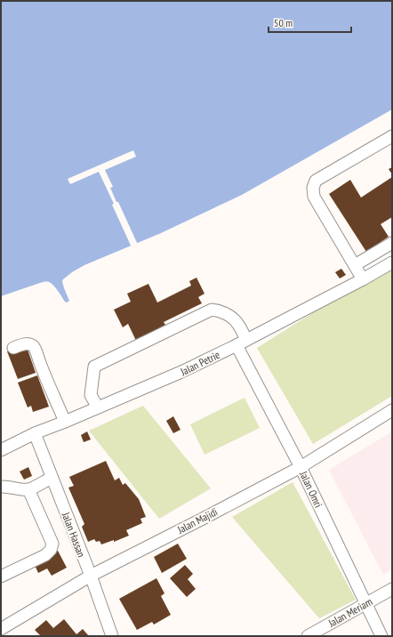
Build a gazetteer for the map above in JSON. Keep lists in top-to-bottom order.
{
  "streets": {
    "street": [
      "Jalan Petrie",
      "Jalan Omri",
      "Jalan Majidi",
      "Jalan Hassan",
      "Jalan Meriam"
    ]
  },
  "crossings": [
    ["Jalan Petrie", "Jalan Omri"],
    ["Jalan Petrie", "Jalan Hassan"],
    ["Jalan Omri", "Jalan Majidi"],
    ["Jalan Omri", "Jalan Meriam"],
    ["Jalan Majidi", "Jalan Hassan"]
  ],
  "scale_bar": "50 m"
}
